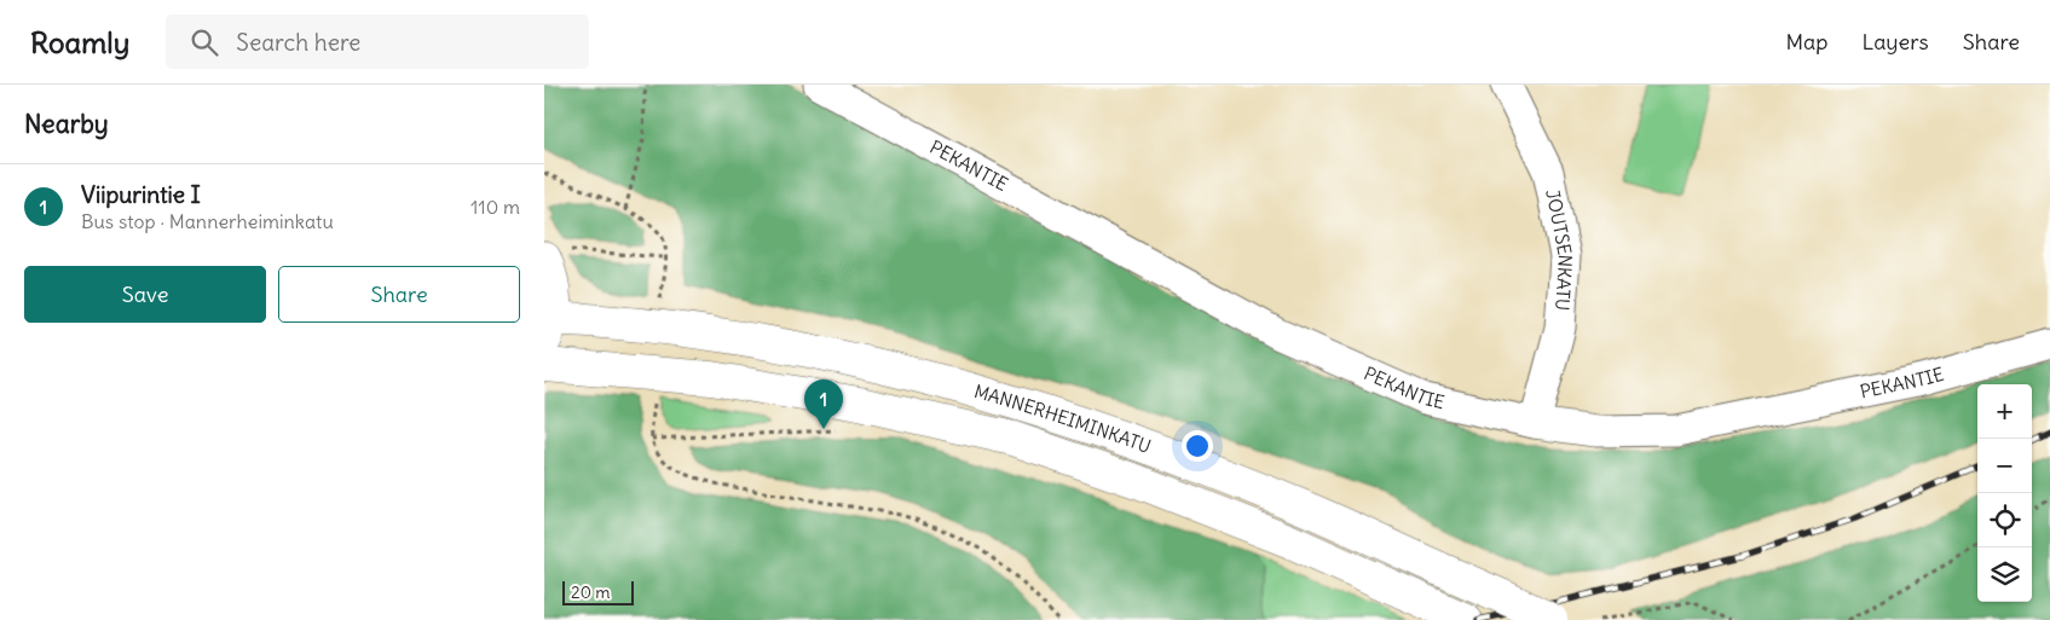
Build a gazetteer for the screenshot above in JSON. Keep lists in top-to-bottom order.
{
  "streets": {
    "main road": ["MANNERHEIMINKATU"],
    "street": ["PEKANTIE", "JOUTSENKATU"]
  },
  "crossings": [
    ["PEKANTIE", "JOUTSENKATU"]
  ],
  "scale_bar": "20 m",
  "page": {
    "header": "Roamly",
    "search": "Search here",
    "nav": ["Map", "Layers", "Share"],
    "heading": "Nearby",
    "list": [
      {
        "mark": "1",
        "name": "Viipurintie I",
        "note": "Bus stop · Mannerheiminkatu",
        "value": "110 m"
      }
    ],
    "buttons": ["Save", "Share"],
    "pins": "1",
    "map_buttons": ["+", "−"],
    "scale": "20 m"
  }
}
